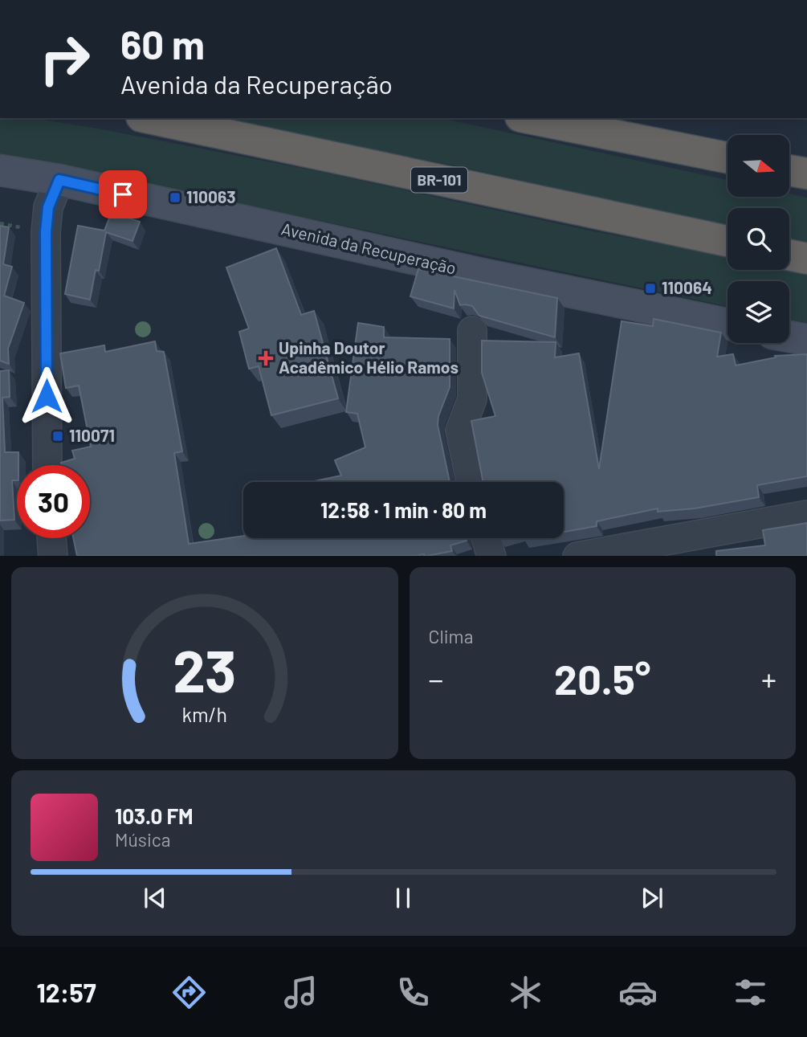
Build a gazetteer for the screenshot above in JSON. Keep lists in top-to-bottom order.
{
  "streets": {
    "highway": ["BR-101"],
    "main road": ["Avenida da Recuperação"]
  },
  "places": {
    "transit": ["110063", "110064", "110071"],
    "health": ["Upinha Doutor Acadêmico Hélio Ramos"]
  },
  "north": "right",
  "page": {
    "turn": ["60 m", "Avenida da Recuperação"],
    "limit": "30",
    "trip": "12:58 · 1 min · 80 m",
    "tile": "Clima",
    "heat": ["−", "20.5°", "+"],
    "song": ["103.0 FM", "Música"],
    "tabs": "12:57",
    "gauge": ["23", "km/h"]
  }
}
